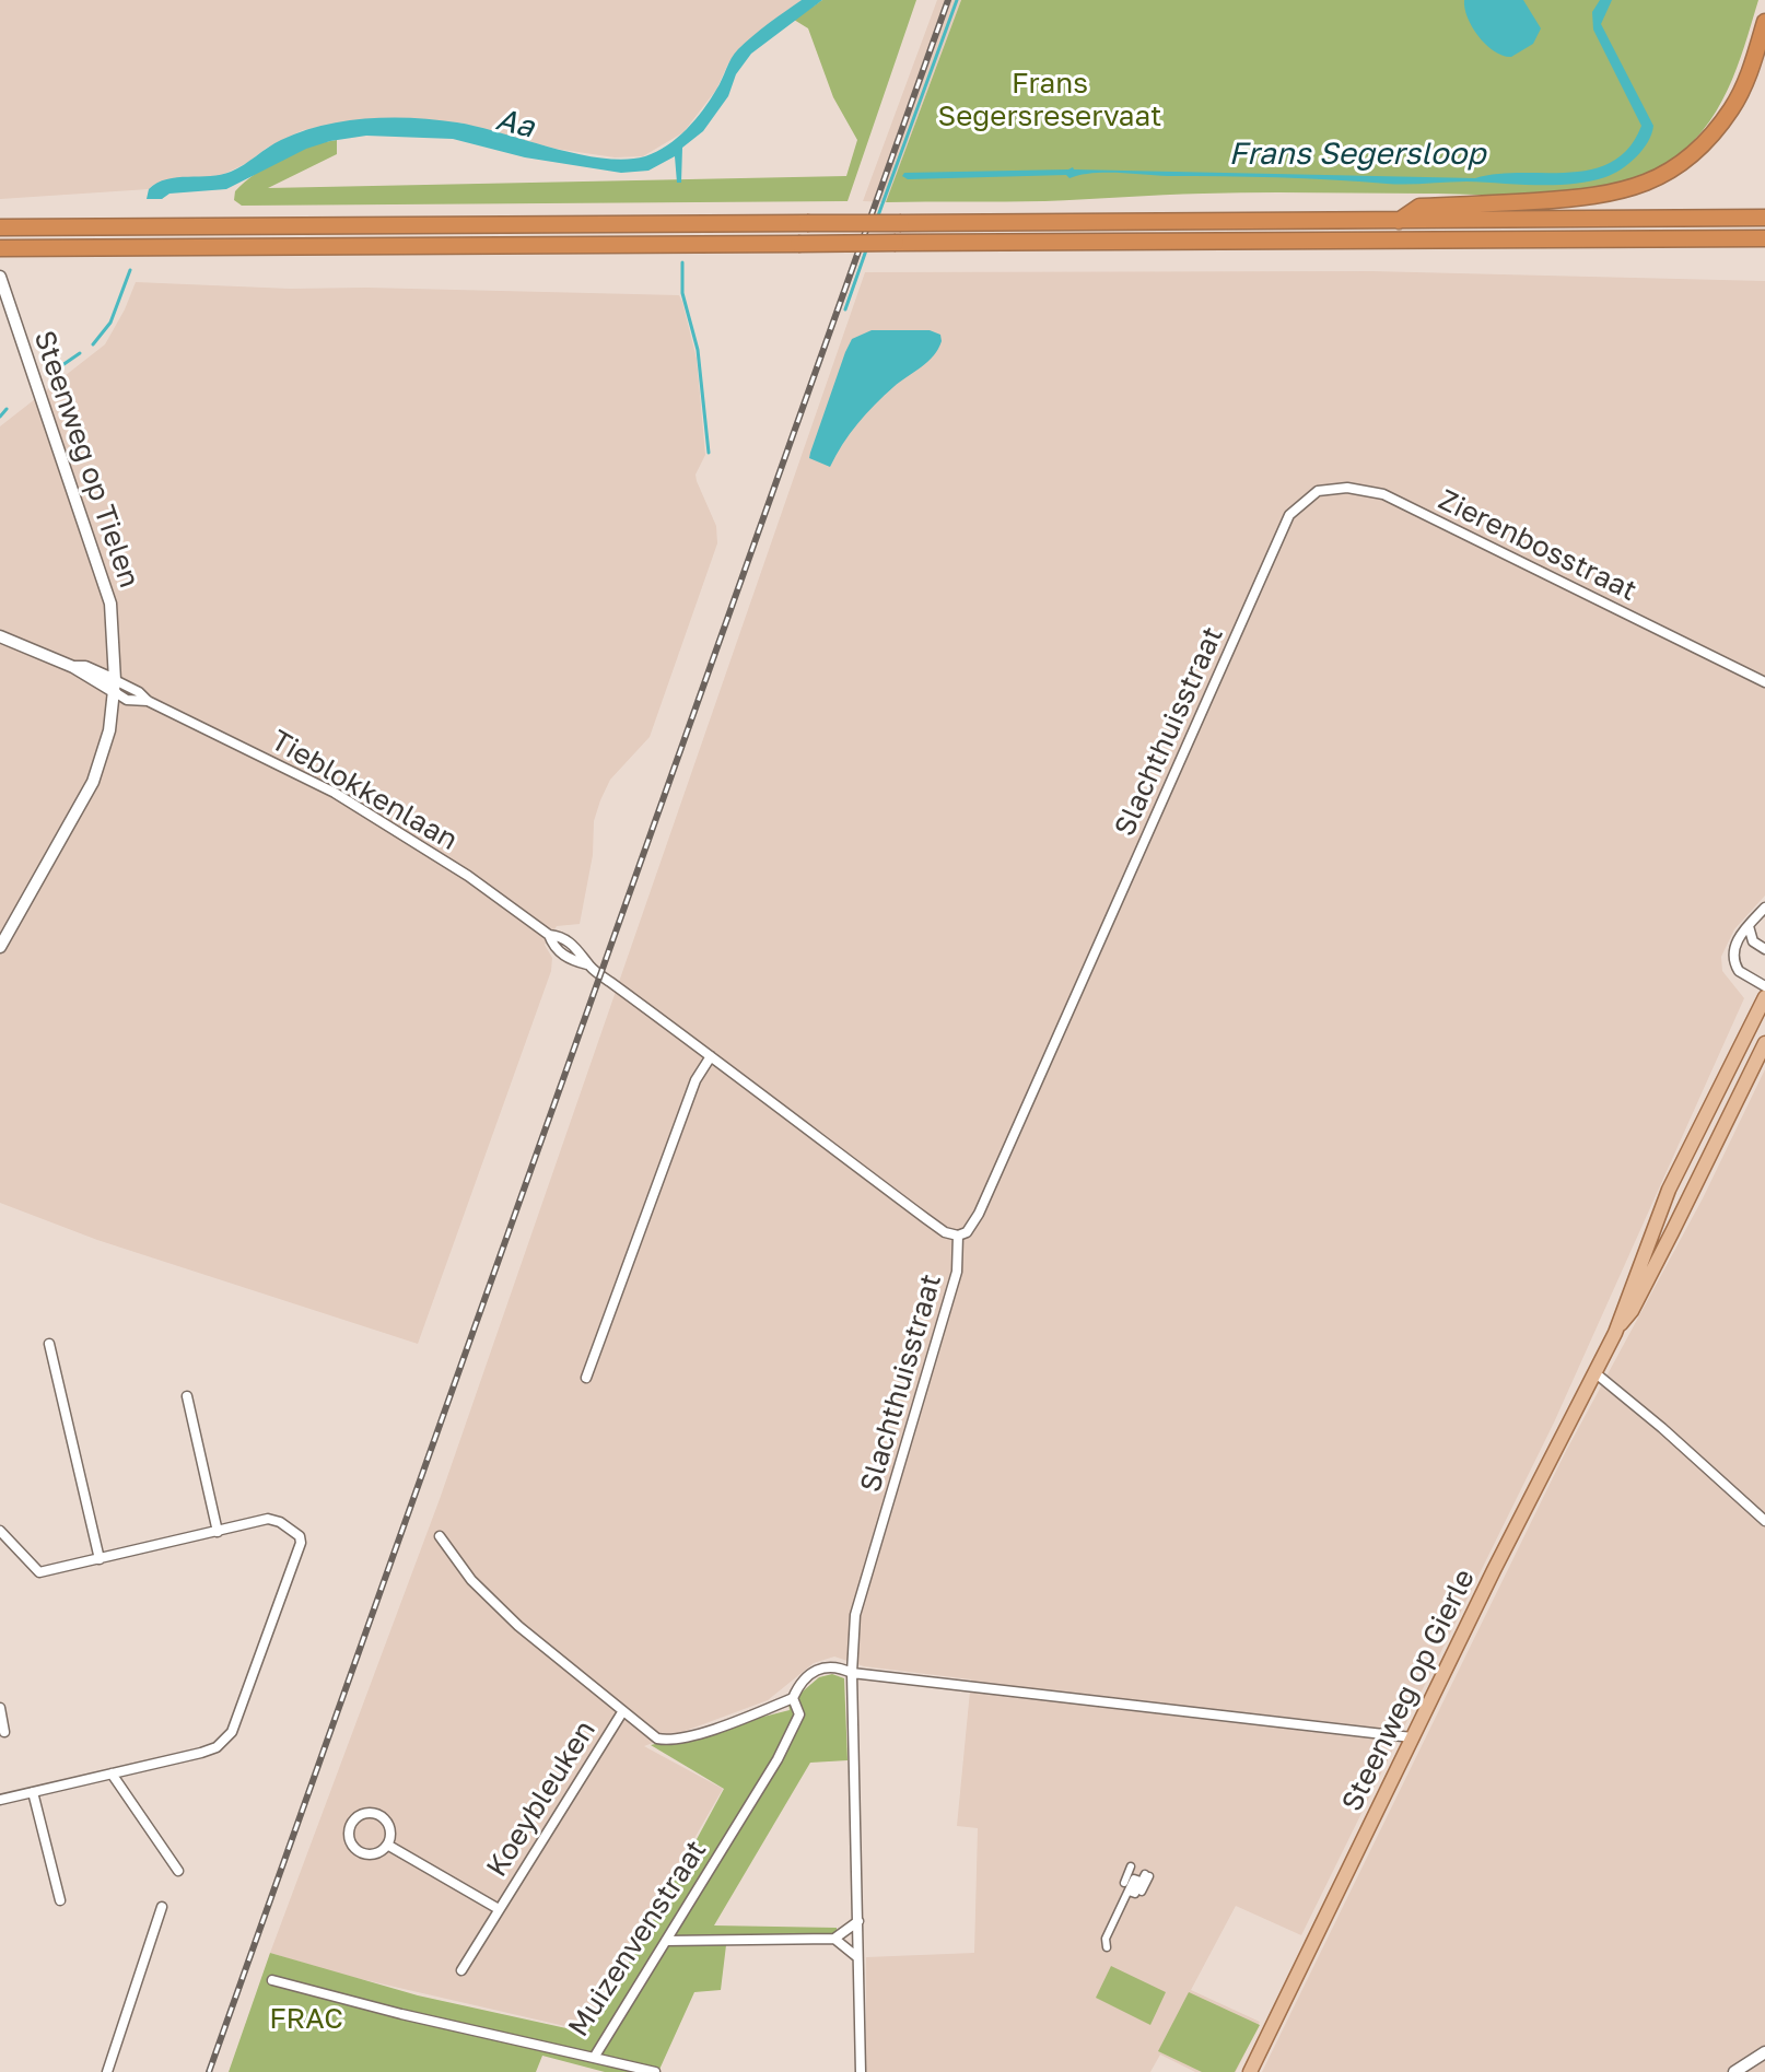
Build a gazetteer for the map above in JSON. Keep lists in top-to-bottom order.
{
  "streets": {
    "main road": ["Steenweg op Gierle"],
    "street": [
      "Steenweg op Tielen",
      "Zierenbosstraat",
      "Slachthuisstraat",
      "Tieblokkenlaan",
      "Koeybleuken",
      "Muizenvenstraat"
    ]
  },
  "crossings": [
    ["Steenweg op Tielen", "Tieblokkenlaan"],
    ["Zierenbosstraat", "Slachthuisstraat"],
    ["Slachthuisstraat", "Tieblokkenlaan"]
  ],
  "water": ["Aa", "Frans Segersloop"],
  "parks": ["Frans Segersreservaat", "FRAC"]
}
